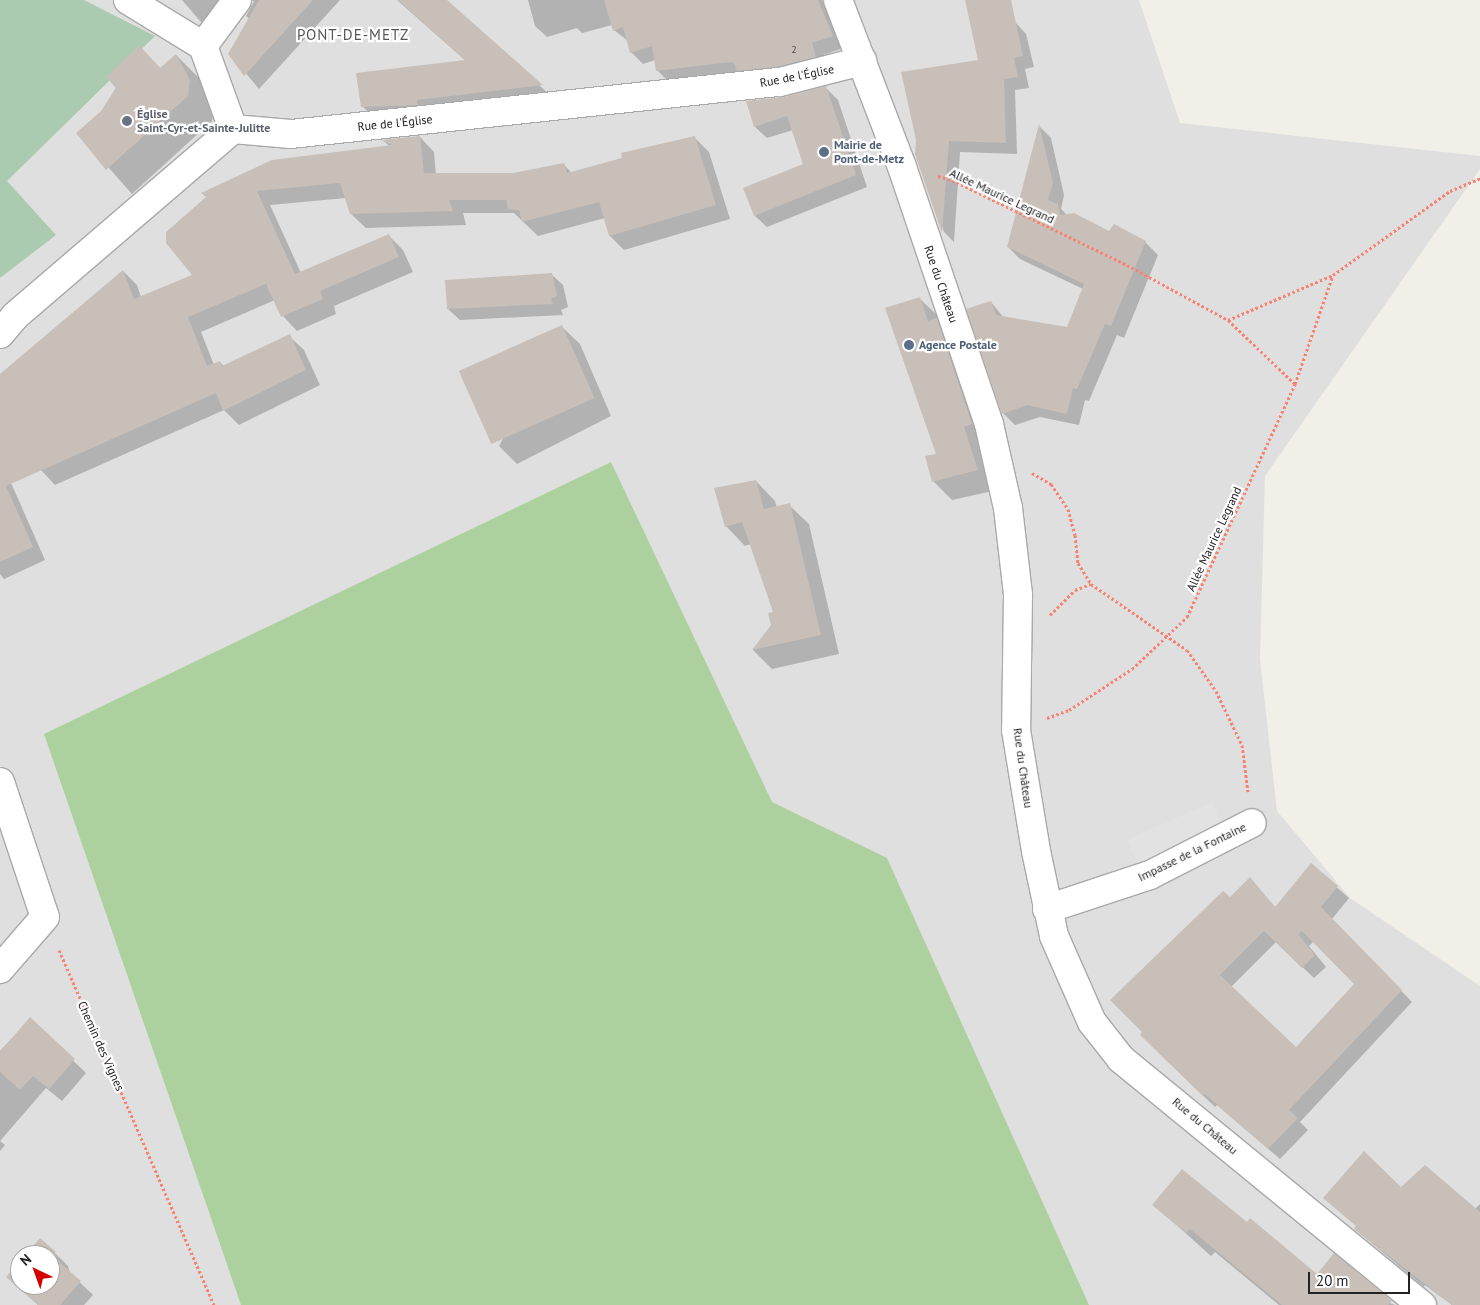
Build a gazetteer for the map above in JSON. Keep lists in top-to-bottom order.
{
  "streets": {
    "street": ["Rue de l'Église", "Rue du Château", "Impasse de la Fontaine"],
    "path": ["Allée Maurice Legrand", "Chemin des Vignes"]
  },
  "crossings": [
    ["Rue de l'Église", "Rue du Château"],
    ["Allée Maurice Legrand", "Rue du Château"],
    ["Rue du Château", "Impasse de la Fontaine"]
  ],
  "districts": ["PONT-DE-METZ"],
  "places": ["Église Saint-Cyr-et-Sainte-Julitte", "Mairie de Pont-de-Metz", "Agence Postale"],
  "house_numbers": ["2"],
  "scale_bar": "20 m",
  "north": "top left"
}
